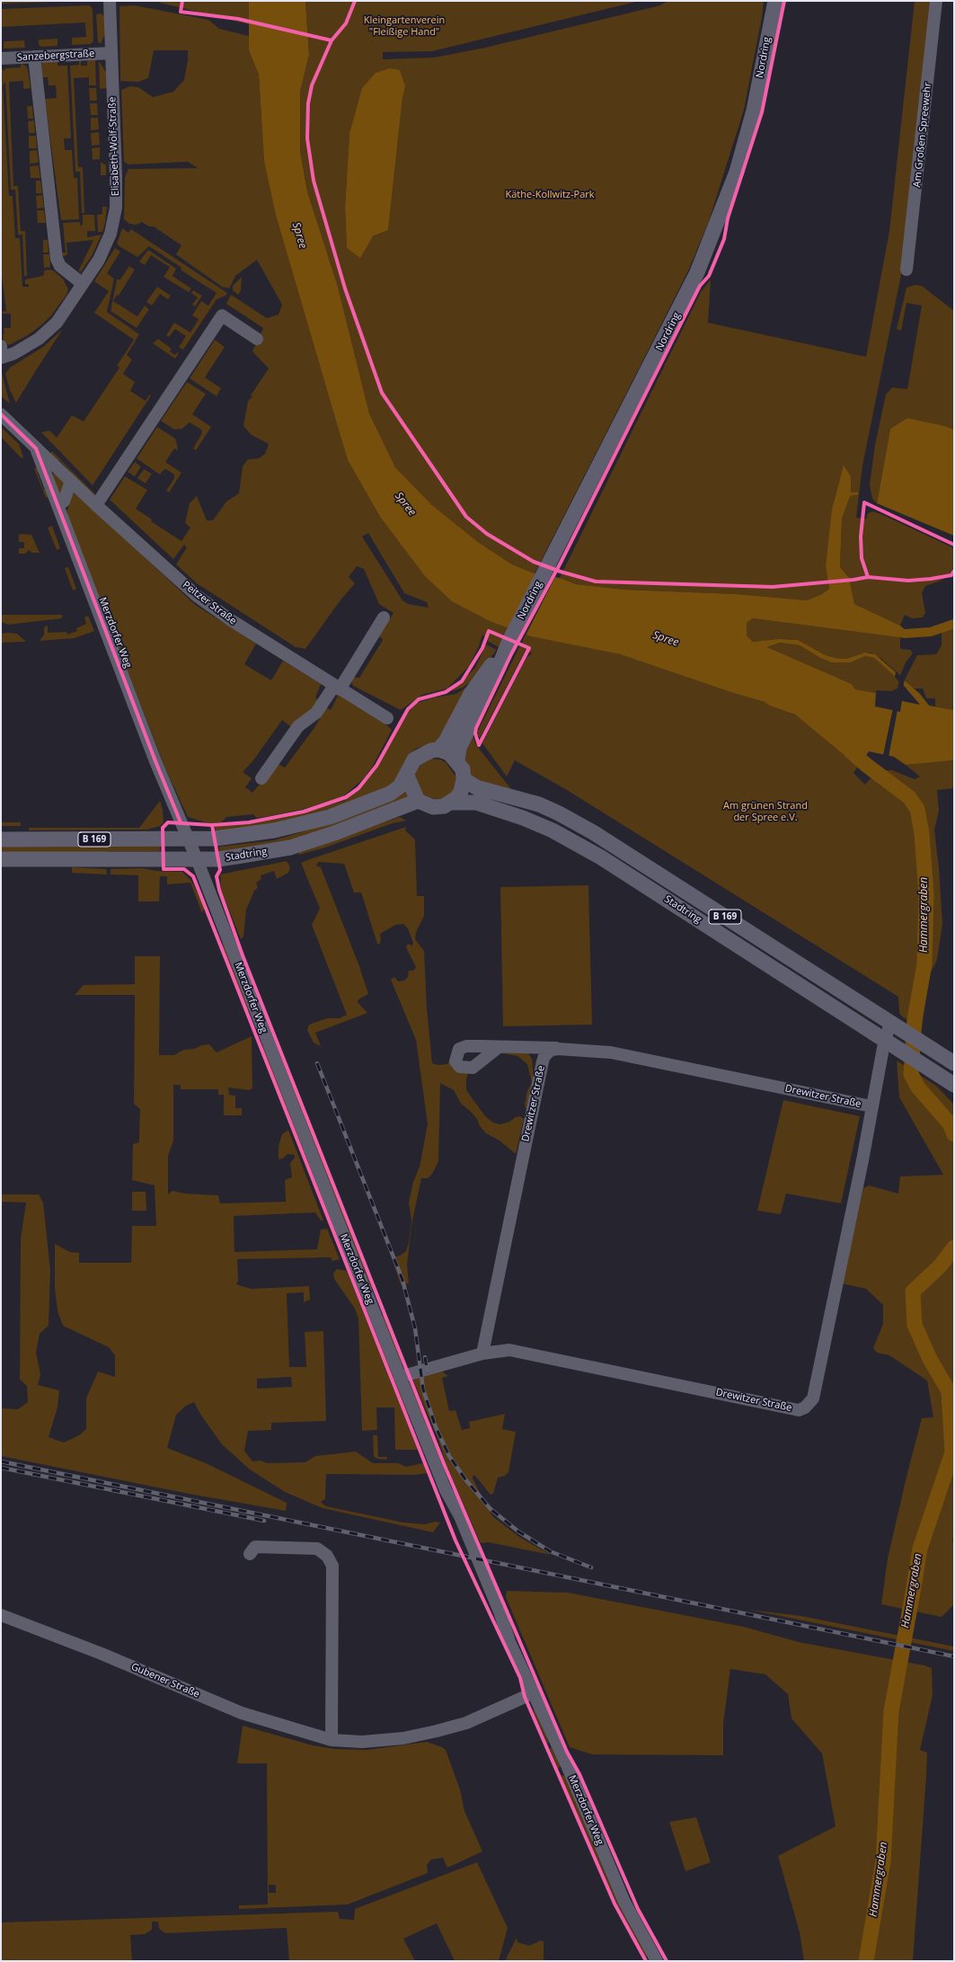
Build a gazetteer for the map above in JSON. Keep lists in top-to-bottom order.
{
  "streets": {
    "main road": ["Nordring", "B 169", "Stadtring"],
    "street": [
      "Sanzebergstraße",
      "Am Großen Spreewehr",
      "Elisabeth-Wolf-Straße",
      "Peitzer Straße",
      "Merzdorfer Weg",
      "Drewitzer Straße",
      "Gubener Straße"
    ]
  },
  "crossings": [
    ["Sanzebergstraße", "Elisabeth-Wolf-Straße"],
    ["Nordring", "Stadtring"],
    ["Peitzer Straße", "Merzdorfer Weg"],
    ["Merzdorfer Weg", "Stadtring"],
    ["Merzdorfer Weg", "Drewitzer Straße"],
    ["Merzdorfer Weg", "Gubener Straße"],
    ["Stadtring", "Drewitzer Straße"]
  ],
  "water": ["Spree", "Hammergraben"],
  "parks": ["Kleingartenverein \"Fleißige Hand\"", "Käthe-Kollwitz-Park", "Am grünen Strand der Spree e.V."]
}
